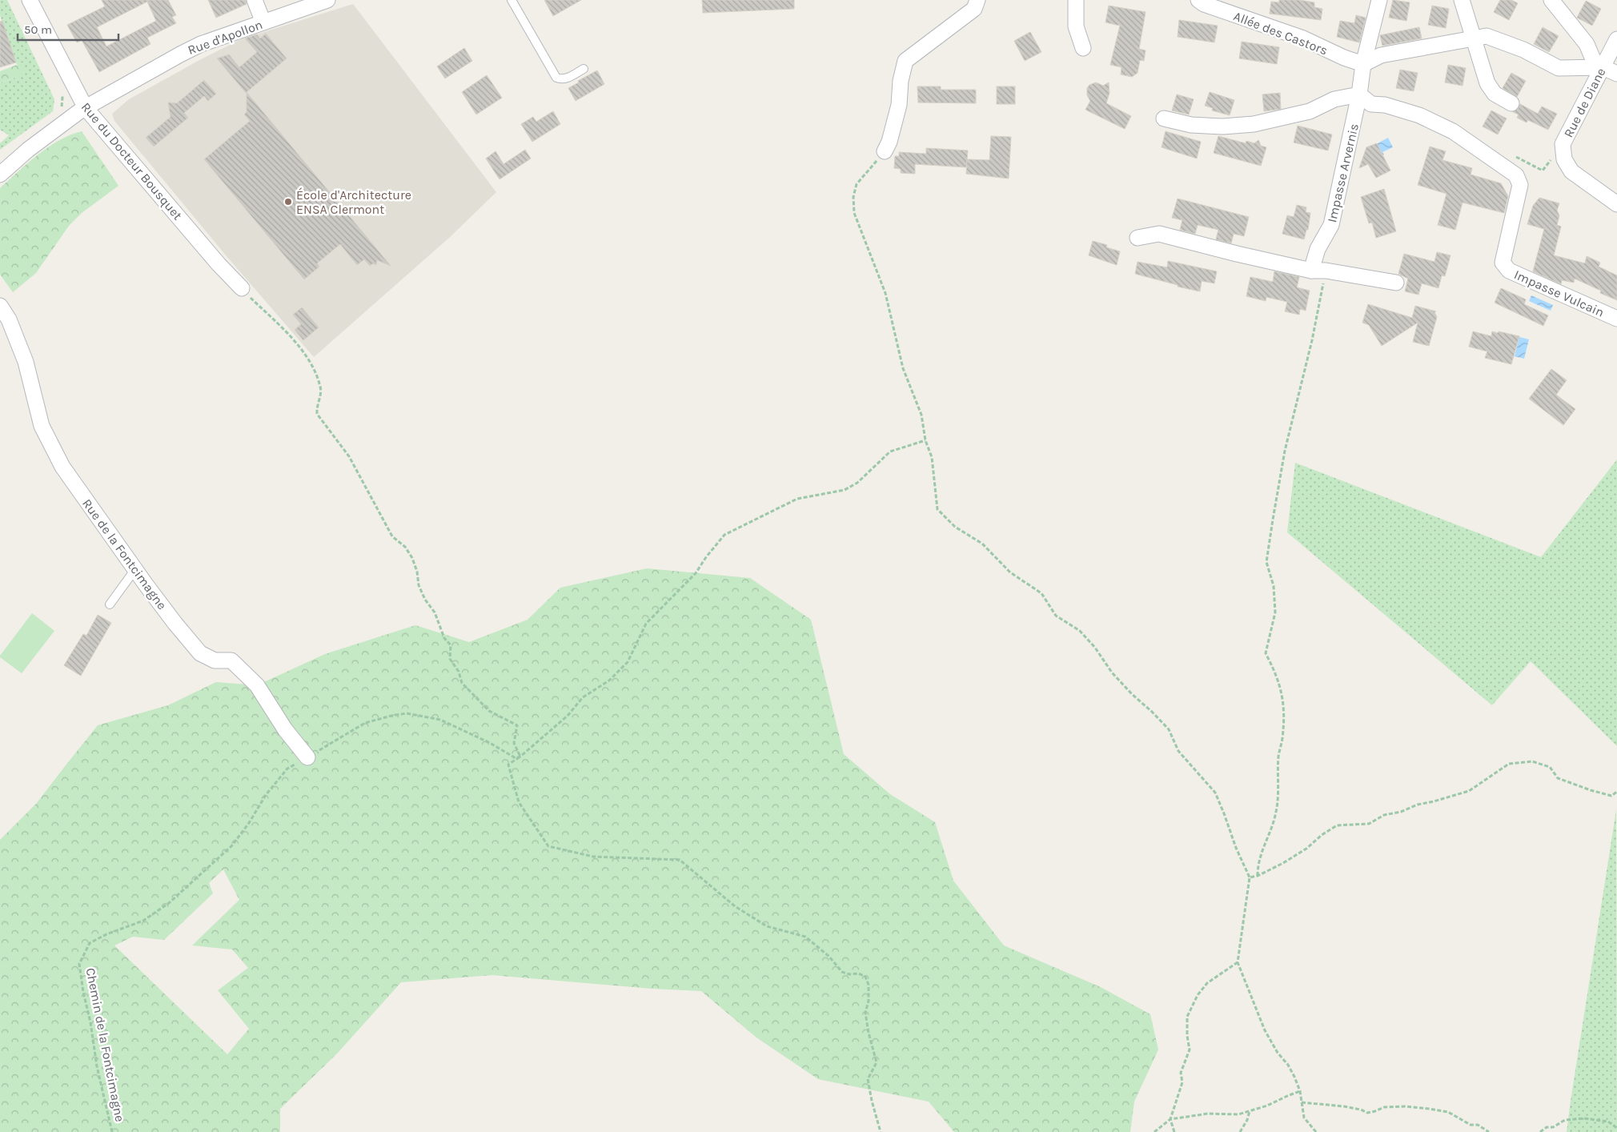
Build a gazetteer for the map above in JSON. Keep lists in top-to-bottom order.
{
  "streets": {
    "street": [
      "Allée des Castors",
      "Rue d'Apollon",
      "Rue de Diane",
      "Rue du Docteur Bousquet",
      "Impasse Arvernis",
      "Impasse Vulcain",
      "Rue de la Fontcimagne"
    ],
    "path": ["Chemin de la Fontcimagne"]
  },
  "crossings": [
    ["Allée des Castors", "Impasse Arvernis"],
    ["Rue d'Apollon", "Rue du Docteur Bousquet"],
    ["Impasse Arvernis", "Impasse Vulcain"],
    ["Rue de la Fontcimagne", "Chemin de la Fontcimagne"]
  ],
  "places": ["École d'Architecture ENSA Clermont"],
  "scale_bar": "50 m"
}
